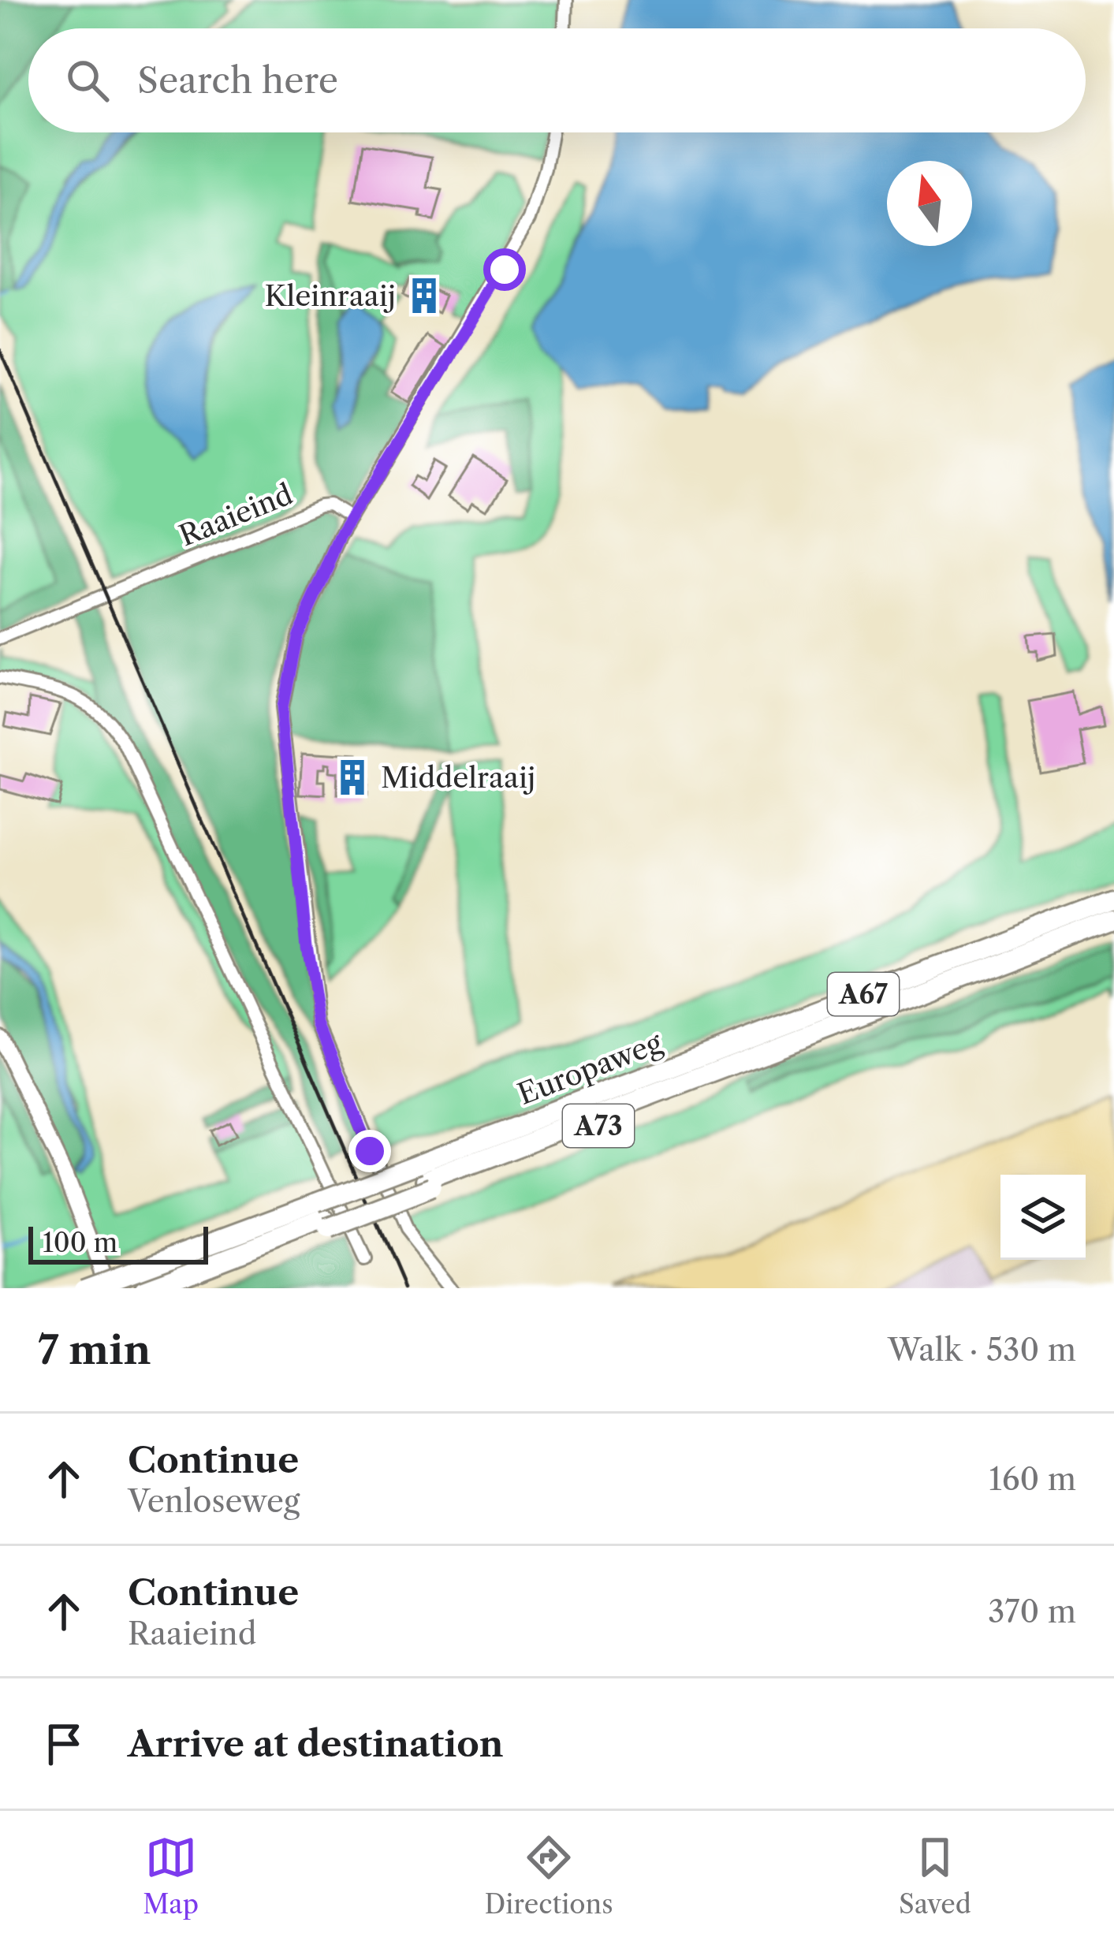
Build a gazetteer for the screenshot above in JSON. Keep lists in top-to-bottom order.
{
  "streets": {
    "highway": ["A67", "Europaweg"],
    "street": ["Raaieind"]
  },
  "places": {
    "building": ["Kleinraaij", "Middelraaij"]
  },
  "scale_bar": "100 m",
  "north": "top",
  "page": {
    "search": "Search here",
    "scale": "100 m",
    "heading": ["7 min", "Walk · 530 m"],
    "list": [
      ["Continue", "Venloseweg", "160 m"],
      ["Continue", "Raaieind", "370 m"],
      "Arrive at destination"
    ],
    "nav": ["Map", "Directions", "Saved"]
  }
}
